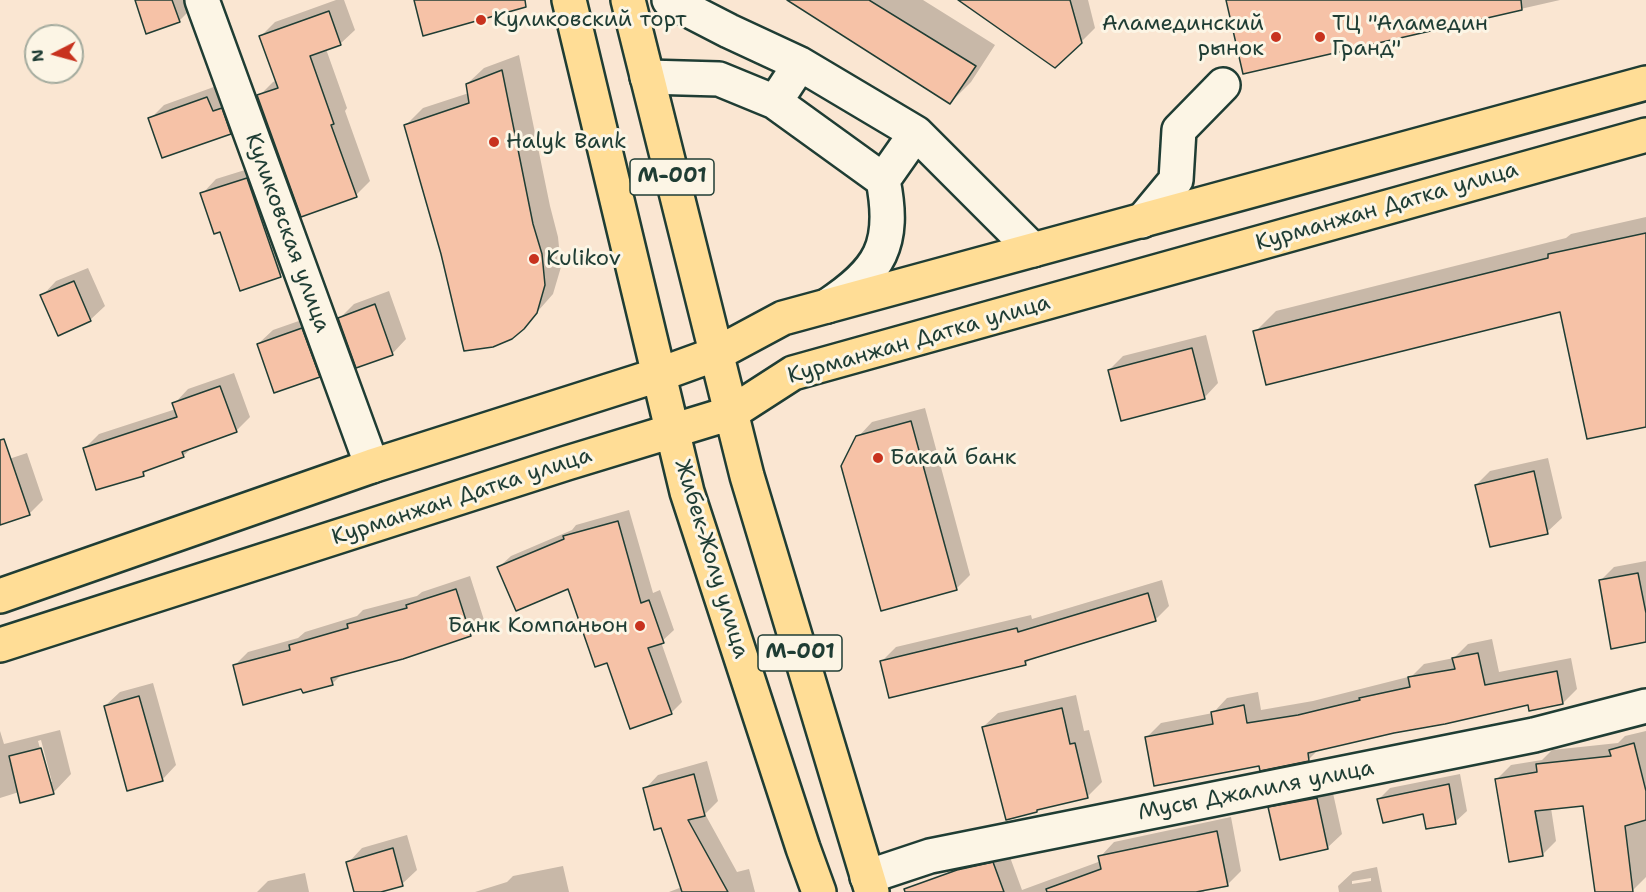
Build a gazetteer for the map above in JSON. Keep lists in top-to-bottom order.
{
  "streets": {
    "main road": ["М-001", "Курманжан Датка улица", "Жибек-Жолу улица"],
    "street": ["Куликовская улица", "Мусы Джалиля улица"]
  },
  "crossings": [
    ["М-001", "Курманжан Датка улица"],
    ["М-001", "Жибек-Жолу улица"],
    ["М-001", "Мусы Джалиля улица"],
    ["Курманжан Датка улица", "Жибек-Жолу улица"]
  ],
  "places": [
    "Куликовский торт",
    "Аламединский рынок",
    "ТЦ \"Аламедин Гранд\"",
    "Halyk Bank",
    "Kulikov",
    "Бакай банк",
    "Банк Компаньон"
  ],
  "north": "left"
}
